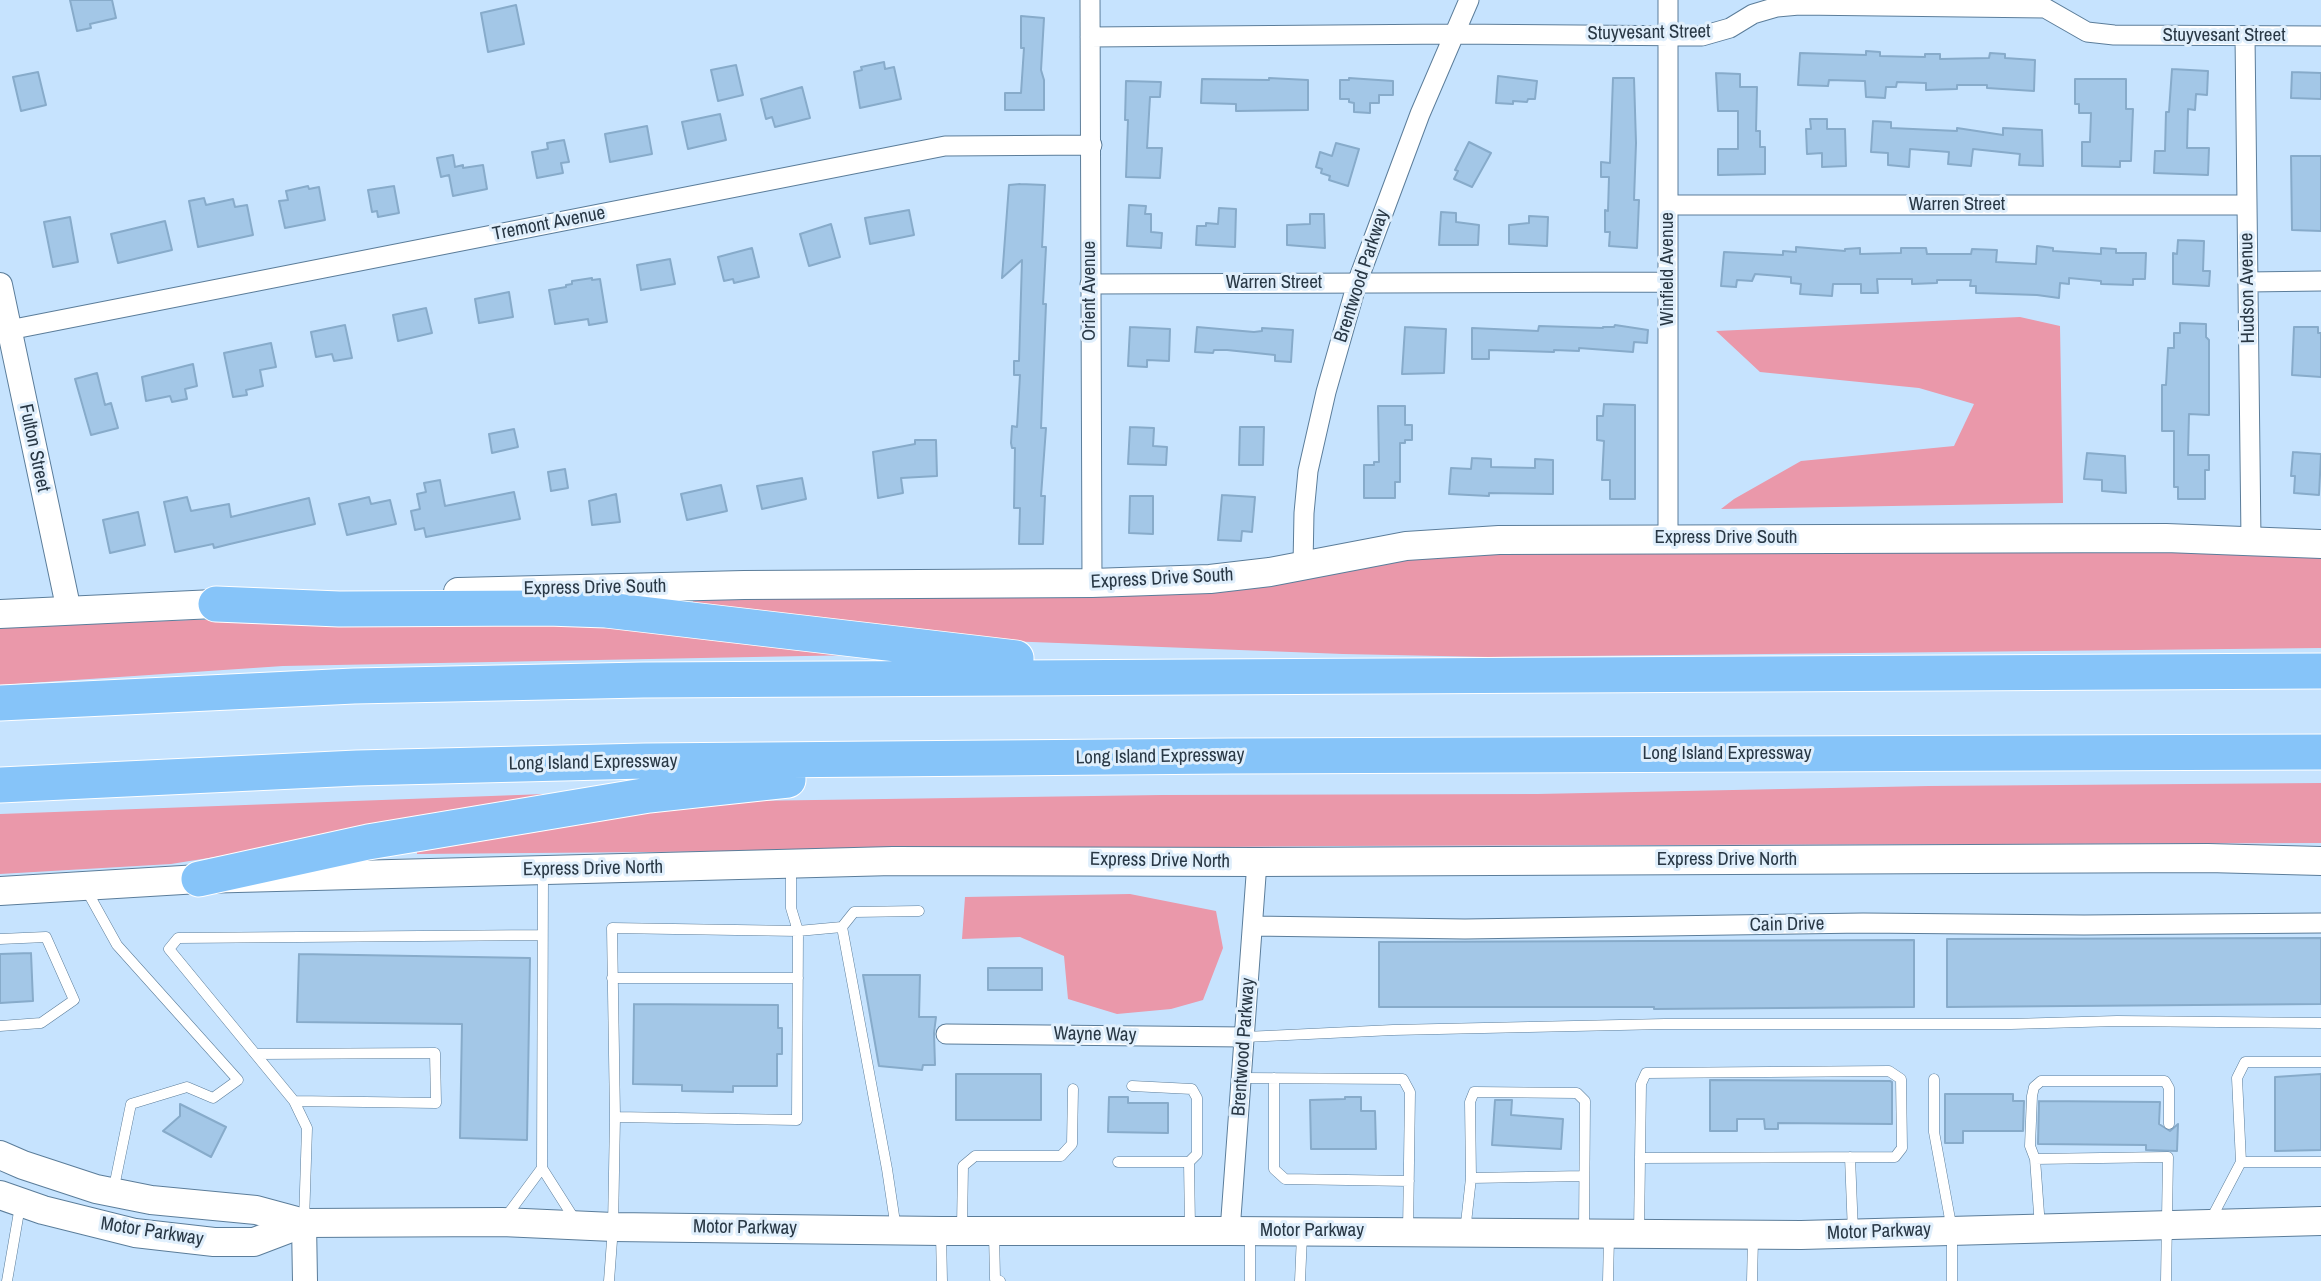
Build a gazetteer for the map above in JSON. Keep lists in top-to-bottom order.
{
  "streets": {
    "highway": ["Long Island Expressway"],
    "main road": ["Express Drive South", "Express Drive North", "Motor Parkway"],
    "street": [
      "Stuyvesant Street",
      "Warren Street",
      "Tremont Avenue",
      "Winfield Avenue",
      "Brentwood Parkway",
      "Hudson Avenue",
      "Orient Avenue",
      "Fulton Street",
      "Cain Drive",
      "Wayne Way"
    ]
  },
  "crossings": [
    ["Stuyvesant Street", "Winfield Avenue"],
    ["Stuyvesant Street", "Brentwood Parkway"],
    ["Stuyvesant Street", "Hudson Avenue"],
    ["Stuyvesant Street", "Orient Avenue"],
    ["Warren Street", "Winfield Avenue"],
    ["Warren Street", "Brentwood Parkway"],
    ["Warren Street", "Hudson Avenue"],
    ["Warren Street", "Orient Avenue"],
    ["Tremont Avenue", "Orient Avenue"],
    ["Tremont Avenue", "Fulton Street"],
    ["Winfield Avenue", "Express Drive South"],
    ["Brentwood Parkway", "Express Drive South"],
    ["Brentwood Parkway", "Express Drive North"],
    ["Brentwood Parkway", "Cain Drive"],
    ["Brentwood Parkway", "Wayne Way"],
    ["Brentwood Parkway", "Motor Parkway"],
    ["Hudson Avenue", "Express Drive South"],
    ["Orient Avenue", "Express Drive South"],
    ["Fulton Street", "Express Drive South"]
  ]
}
